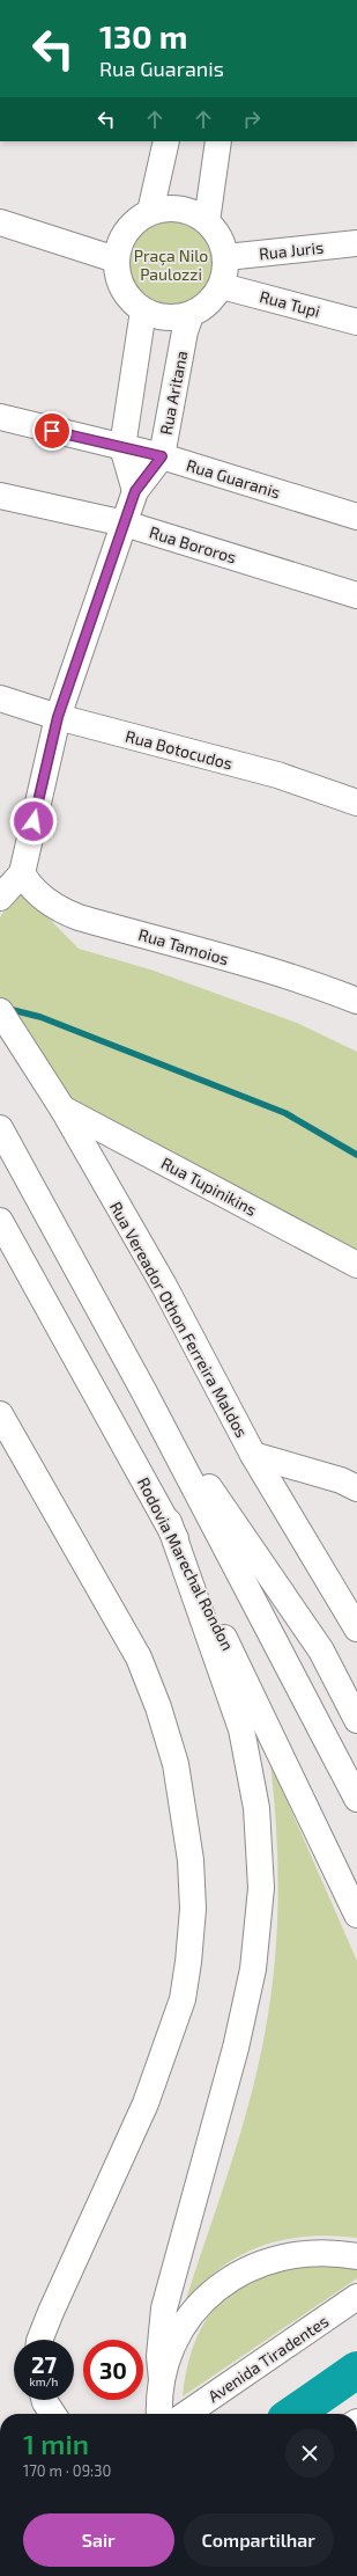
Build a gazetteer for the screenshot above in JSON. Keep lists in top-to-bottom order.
{
  "streets": {
    "main road": [
      "Rua Juris",
      "Rua Tupi",
      "Rua Aritana",
      "Rua Guaranis",
      "Rua Bororos",
      "Rua Botocudos",
      "Rua Tamoios",
      "Rua Tupinikins",
      "Rua Vereador Othon Ferreira Maldos",
      "Rodovia Marechal Rondon",
      "Avenida Tiradentes"
    ]
  },
  "crossings": [
    ["Rua Juris", "Rua Tupi"],
    ["Rua Juris", "Rua Aritana"],
    ["Rua Tupi", "Rua Aritana"],
    ["Rua Aritana", "Rua Guaranis"],
    ["Rua Aritana", "Rua Bororos"],
    ["Rua Aritana", "Rua Botocudos"],
    ["Rua Aritana", "Rua Tamoios"],
    ["Rua Tupinikins", "Rua Vereador Othon Ferreira Maldos"]
  ],
  "parks": ["Praça Nilo Paulozzi"],
  "page": {
    "turn": ["130 m", "Rua Guaranis"],
    "speed": "27 km/h",
    "limit": "30",
    "heading": ["1 min", "170 m · 09:30"],
    "buttons": ["Sair", "Compartilhar"]
  }
}
